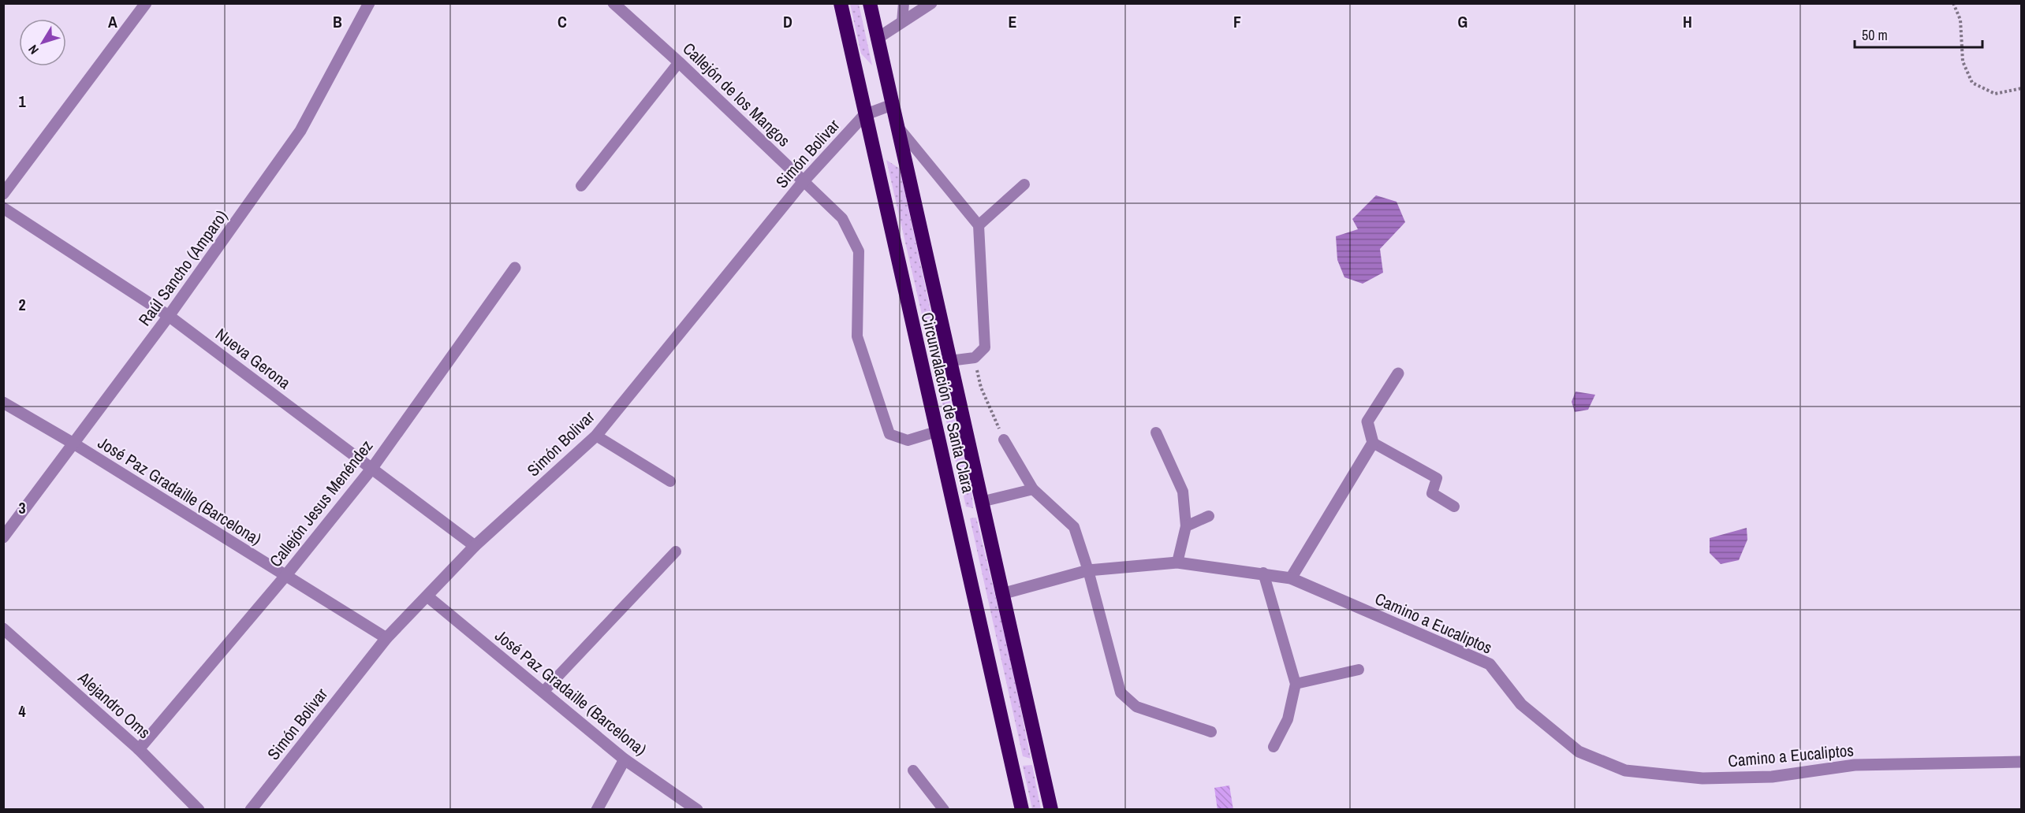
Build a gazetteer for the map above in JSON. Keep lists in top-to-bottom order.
{
  "streets": {
    "highway": ["Circunvalación de Santa Clara"],
    "street": [
      "Callejón de los Mangos",
      "Simón Bolivar",
      "Raúl Sancho (Amparo)",
      "Nueva Gerona",
      "José Paz Gradaille (Barcelona)",
      "Callejón Jesus Menéndez",
      "Camino a Eucaliptos",
      "Alejandro Oms"
    ]
  },
  "crossings": [
    ["Callejón de los Mangos", "Simón Bolivar"],
    ["Callejón de los Mangos", "Circunvalación de Santa Clara"],
    ["Simón Bolivar", "Nueva Gerona"],
    ["Simón Bolivar", "Circunvalación de Santa Clara"],
    ["Simón Bolivar", "José Paz Gradaille (Barcelona)"],
    ["Raúl Sancho (Amparo)", "Nueva Gerona"],
    ["Raúl Sancho (Amparo)", "José Paz Gradaille (Barcelona)"],
    ["Nueva Gerona", "Callejón Jesus Menéndez"],
    ["Circunvalación de Santa Clara", "Camino a Eucaliptos"],
    ["José Paz Gradaille (Barcelona)", "Callejón Jesus Menéndez"],
    ["Callejón Jesus Menéndez", "Alejandro Oms"]
  ],
  "scale_bar": "50 m",
  "north": "bottom left",
  "grid": {
    "columns": [
      "A",
      "B",
      "C",
      "D",
      "E",
      "F",
      "G",
      "H"
    ],
    "rows": [
      "1",
      "2",
      "3",
      "4"
    ]
  }
}
